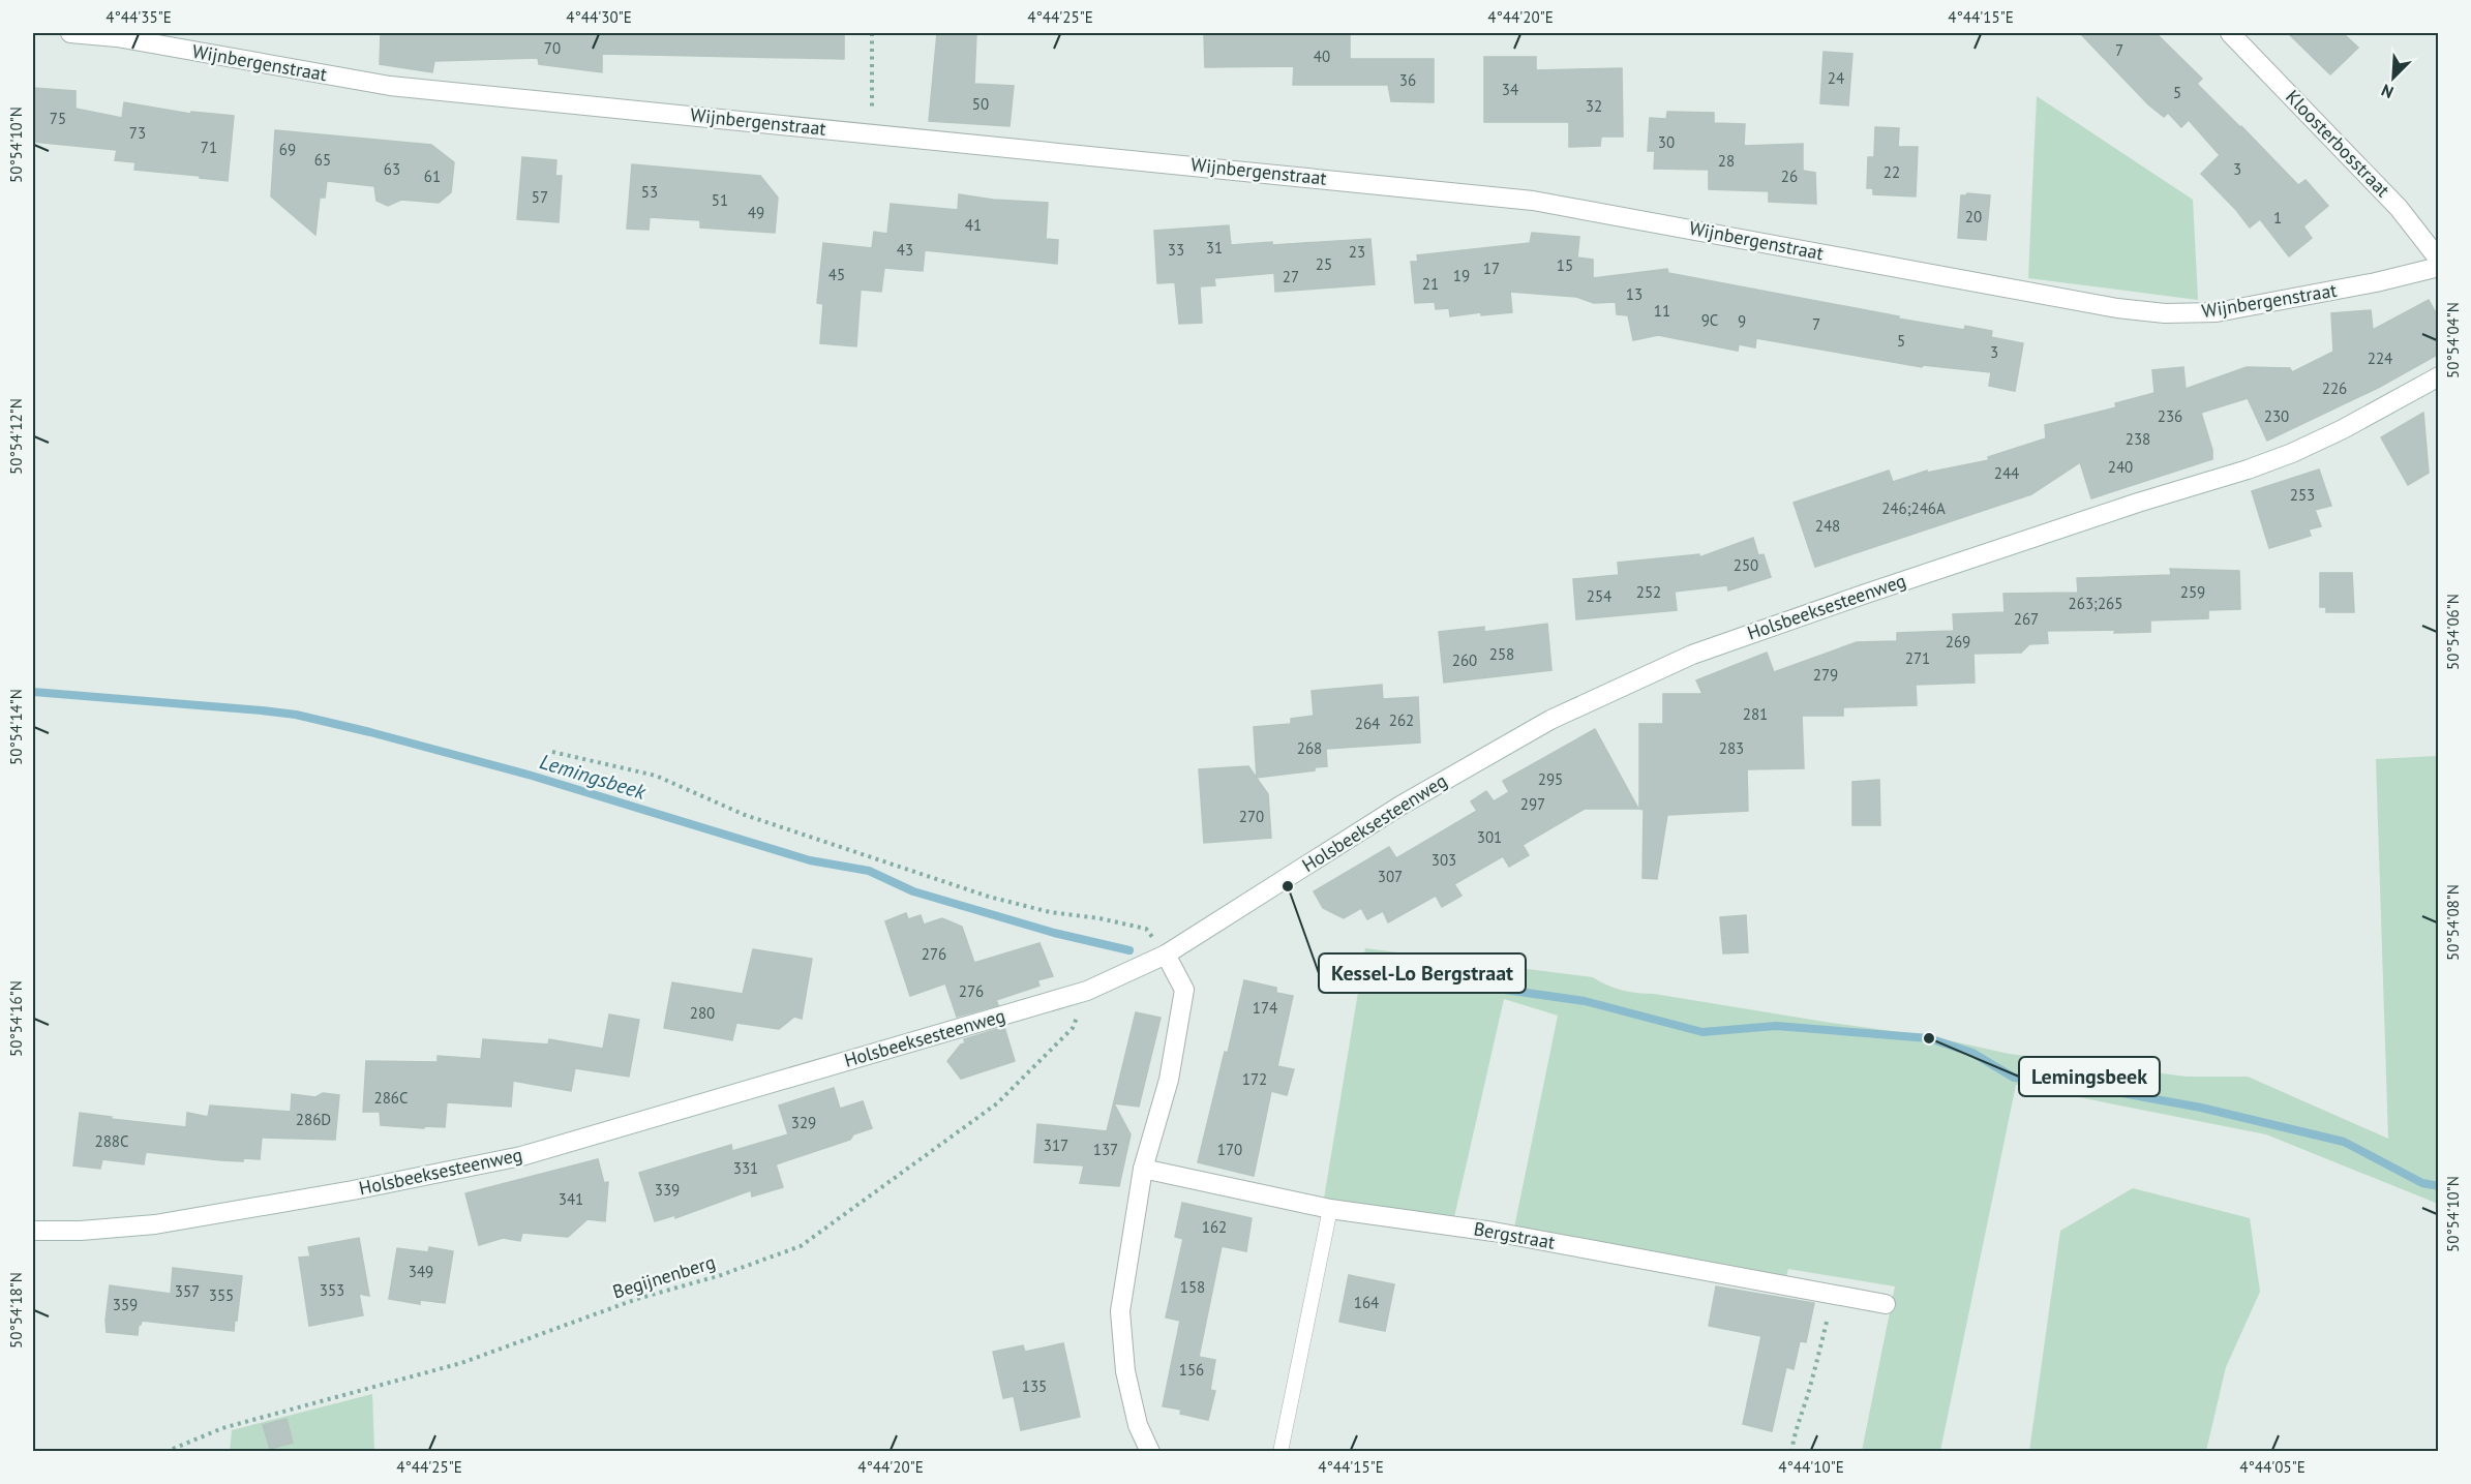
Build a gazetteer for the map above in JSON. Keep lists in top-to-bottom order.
{
  "streets": {
    "street": [
      "Wijnbergenstraat",
      "Kloosterbosstraat",
      "Holsbeeksesteenweg",
      "Bergstraat"
    ],
    "path": ["Begijnenberg"]
  },
  "crossings": [
    ["Holsbeeksesteenweg", "Begijnenberg"]
  ],
  "water": ["Lemingsbeek"],
  "places": ["Kessel-Lo Bergstraat", "Lemingsbeek"],
  "house_numbers": [
    "70",
    "7",
    "40",
    "24",
    "36",
    "34",
    "5",
    "50",
    "32",
    "75",
    "73",
    "30",
    "71",
    "69",
    "65",
    "28",
    "63",
    "3",
    "22",
    "61",
    "26",
    "53",
    "57",
    "51",
    "49",
    "20",
    "1",
    "41",
    "31",
    "43",
    "33",
    "23",
    "25",
    "15",
    "17",
    "45",
    "19",
    "27",
    "21",
    "13",
    "11",
    "9C",
    "9",
    "7",
    "5",
    "3",
    "224",
    "226",
    "236",
    "230",
    "238",
    "240",
    "244",
    "253",
    "246;246A",
    "248",
    "250",
    "252",
    "259",
    "254",
    "263;265",
    "267",
    "269",
    "258",
    "271",
    "260",
    "279",
    "281",
    "262",
    "264",
    "268",
    "283",
    "295",
    "297",
    "270",
    "301",
    "303",
    "307",
    "276",
    "276",
    "174",
    "280",
    "172",
    "286C",
    "286D",
    "329",
    "288C",
    "317",
    "137",
    "170",
    "331",
    "339",
    "341",
    "162",
    "349",
    "158",
    "353",
    "357",
    "355",
    "164",
    "359",
    "156",
    "135"
  ],
  "north": "bottom left",
  "coordinates": [
    "4°44'35\"E",
    "4°44'30\"E",
    "4°44'25\"E",
    "4°44'20\"E",
    "4°44'15\"E",
    "50°54'10\"N",
    "50°54'04\"N",
    "50°54'12\"N",
    "50°54'06\"N",
    "50°54'14\"N",
    "50°54'08\"N",
    "50°54'16\"N",
    "50°54'18\"N",
    "4°44'10\"E",
    "4°44'05\"E"
  ]
}
